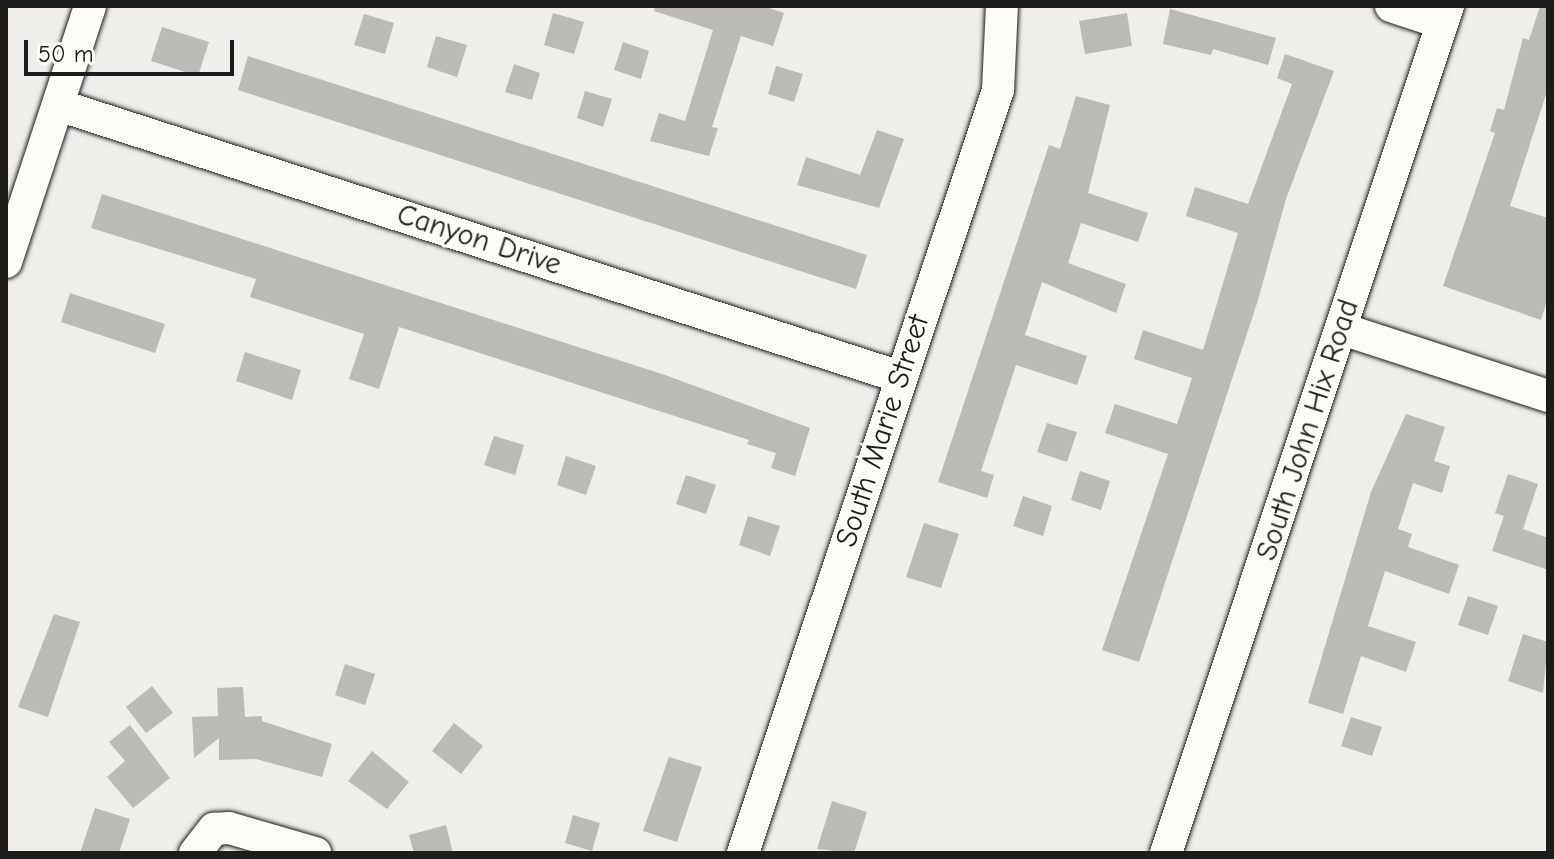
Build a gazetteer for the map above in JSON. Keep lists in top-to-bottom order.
{
  "streets": {
    "street": ["Canyon Drive", "South John Hix Road", "South Marie Street"]
  },
  "crossings": [
    ["Canyon Drive", "South Marie Street"]
  ],
  "scale_bar": "50 m"
}
